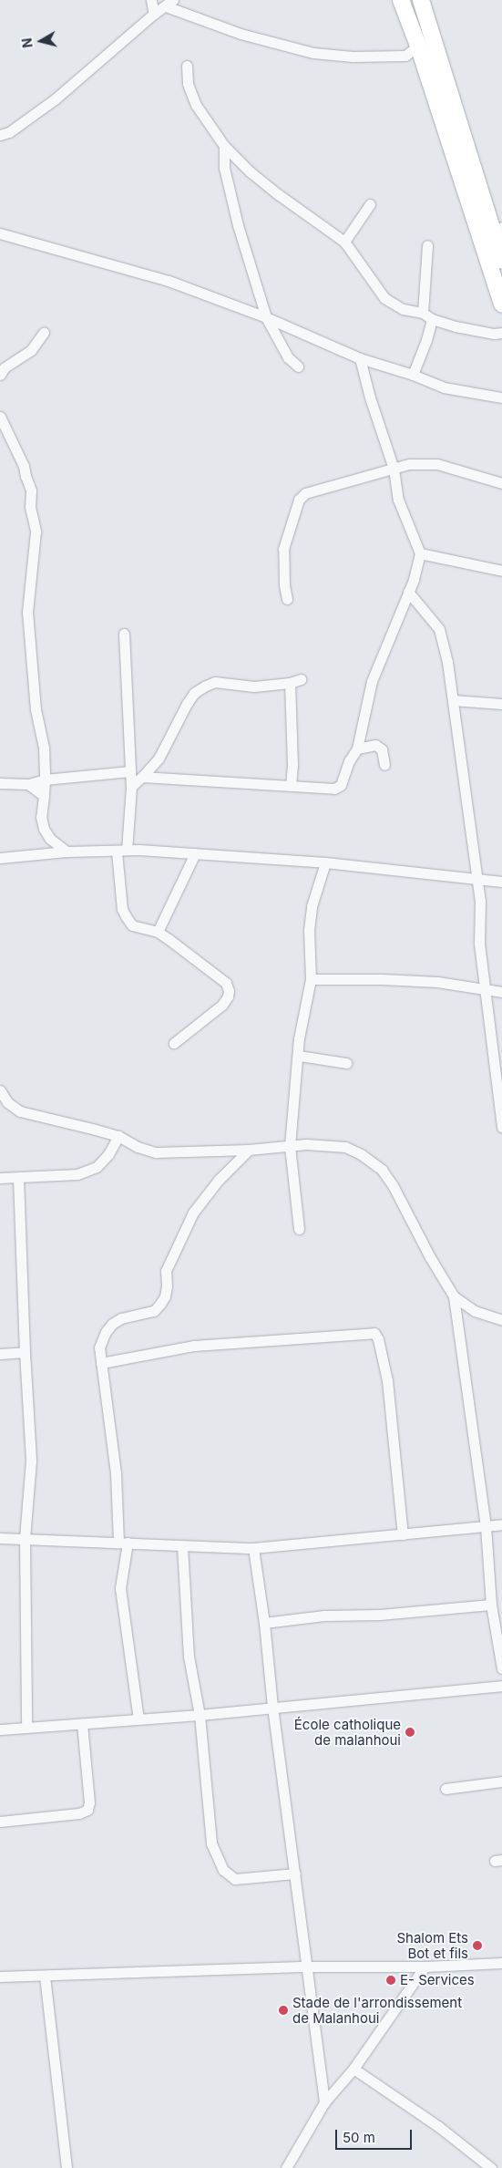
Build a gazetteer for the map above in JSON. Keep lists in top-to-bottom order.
{
  "places": [
    "École catholique de malanhoui",
    "Shalom Ets Bot et fils",
    "E- Services",
    "Stade de l'arrondissement de Malanhoui"
  ],
  "scale_bar": "50 m",
  "north": "left"
}
